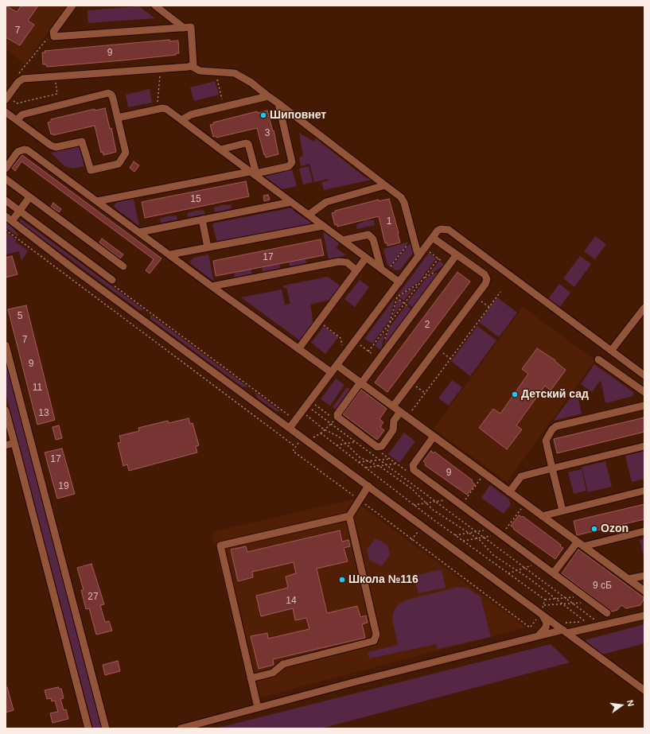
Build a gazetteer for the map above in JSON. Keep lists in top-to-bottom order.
{
  "places": [
    "Шиповнет",
    "Детский сад",
    "Ozon",
    "Школа №116"
  ],
  "house_numbers": [
    "7",
    "9",
    "3",
    "15",
    "1",
    "17",
    "5",
    "2",
    "7",
    "9",
    "11",
    "13",
    "17",
    "9",
    "19",
    "9 сБ",
    "27",
    "14"
  ],
  "north": "right"
}
